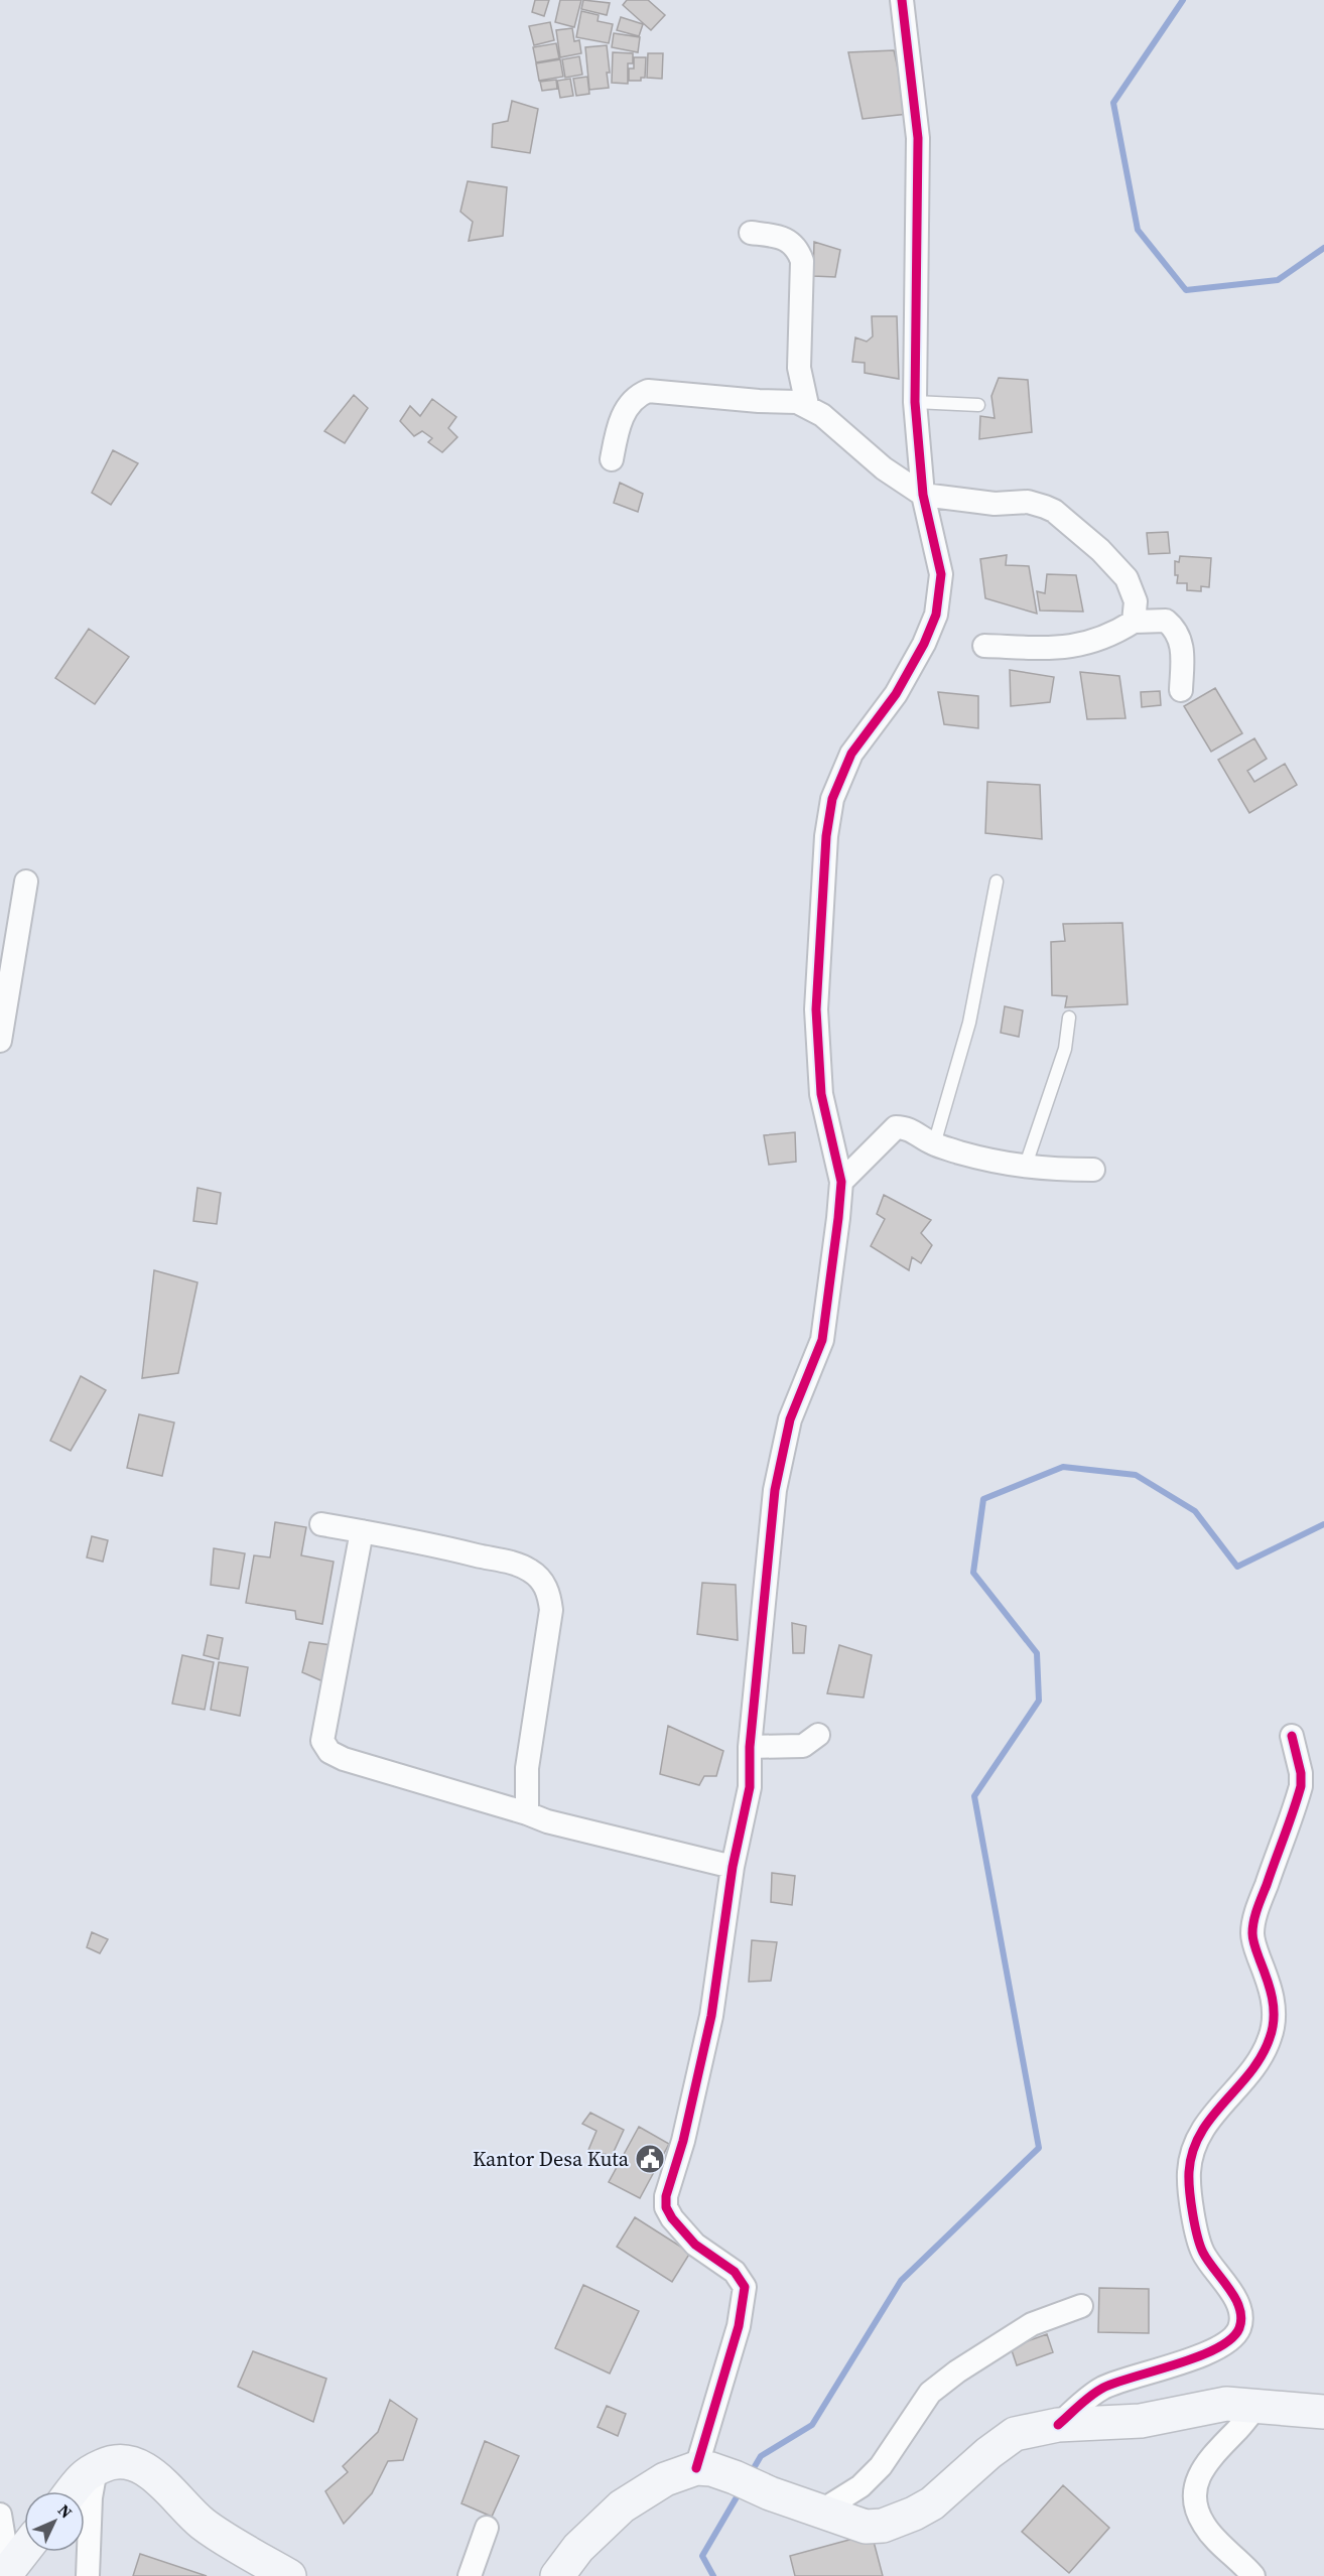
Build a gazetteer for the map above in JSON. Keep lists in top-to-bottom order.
{
  "places": {
    "public building": ["Kantor Desa Kuta"]
  },
  "north": "top right"
}
